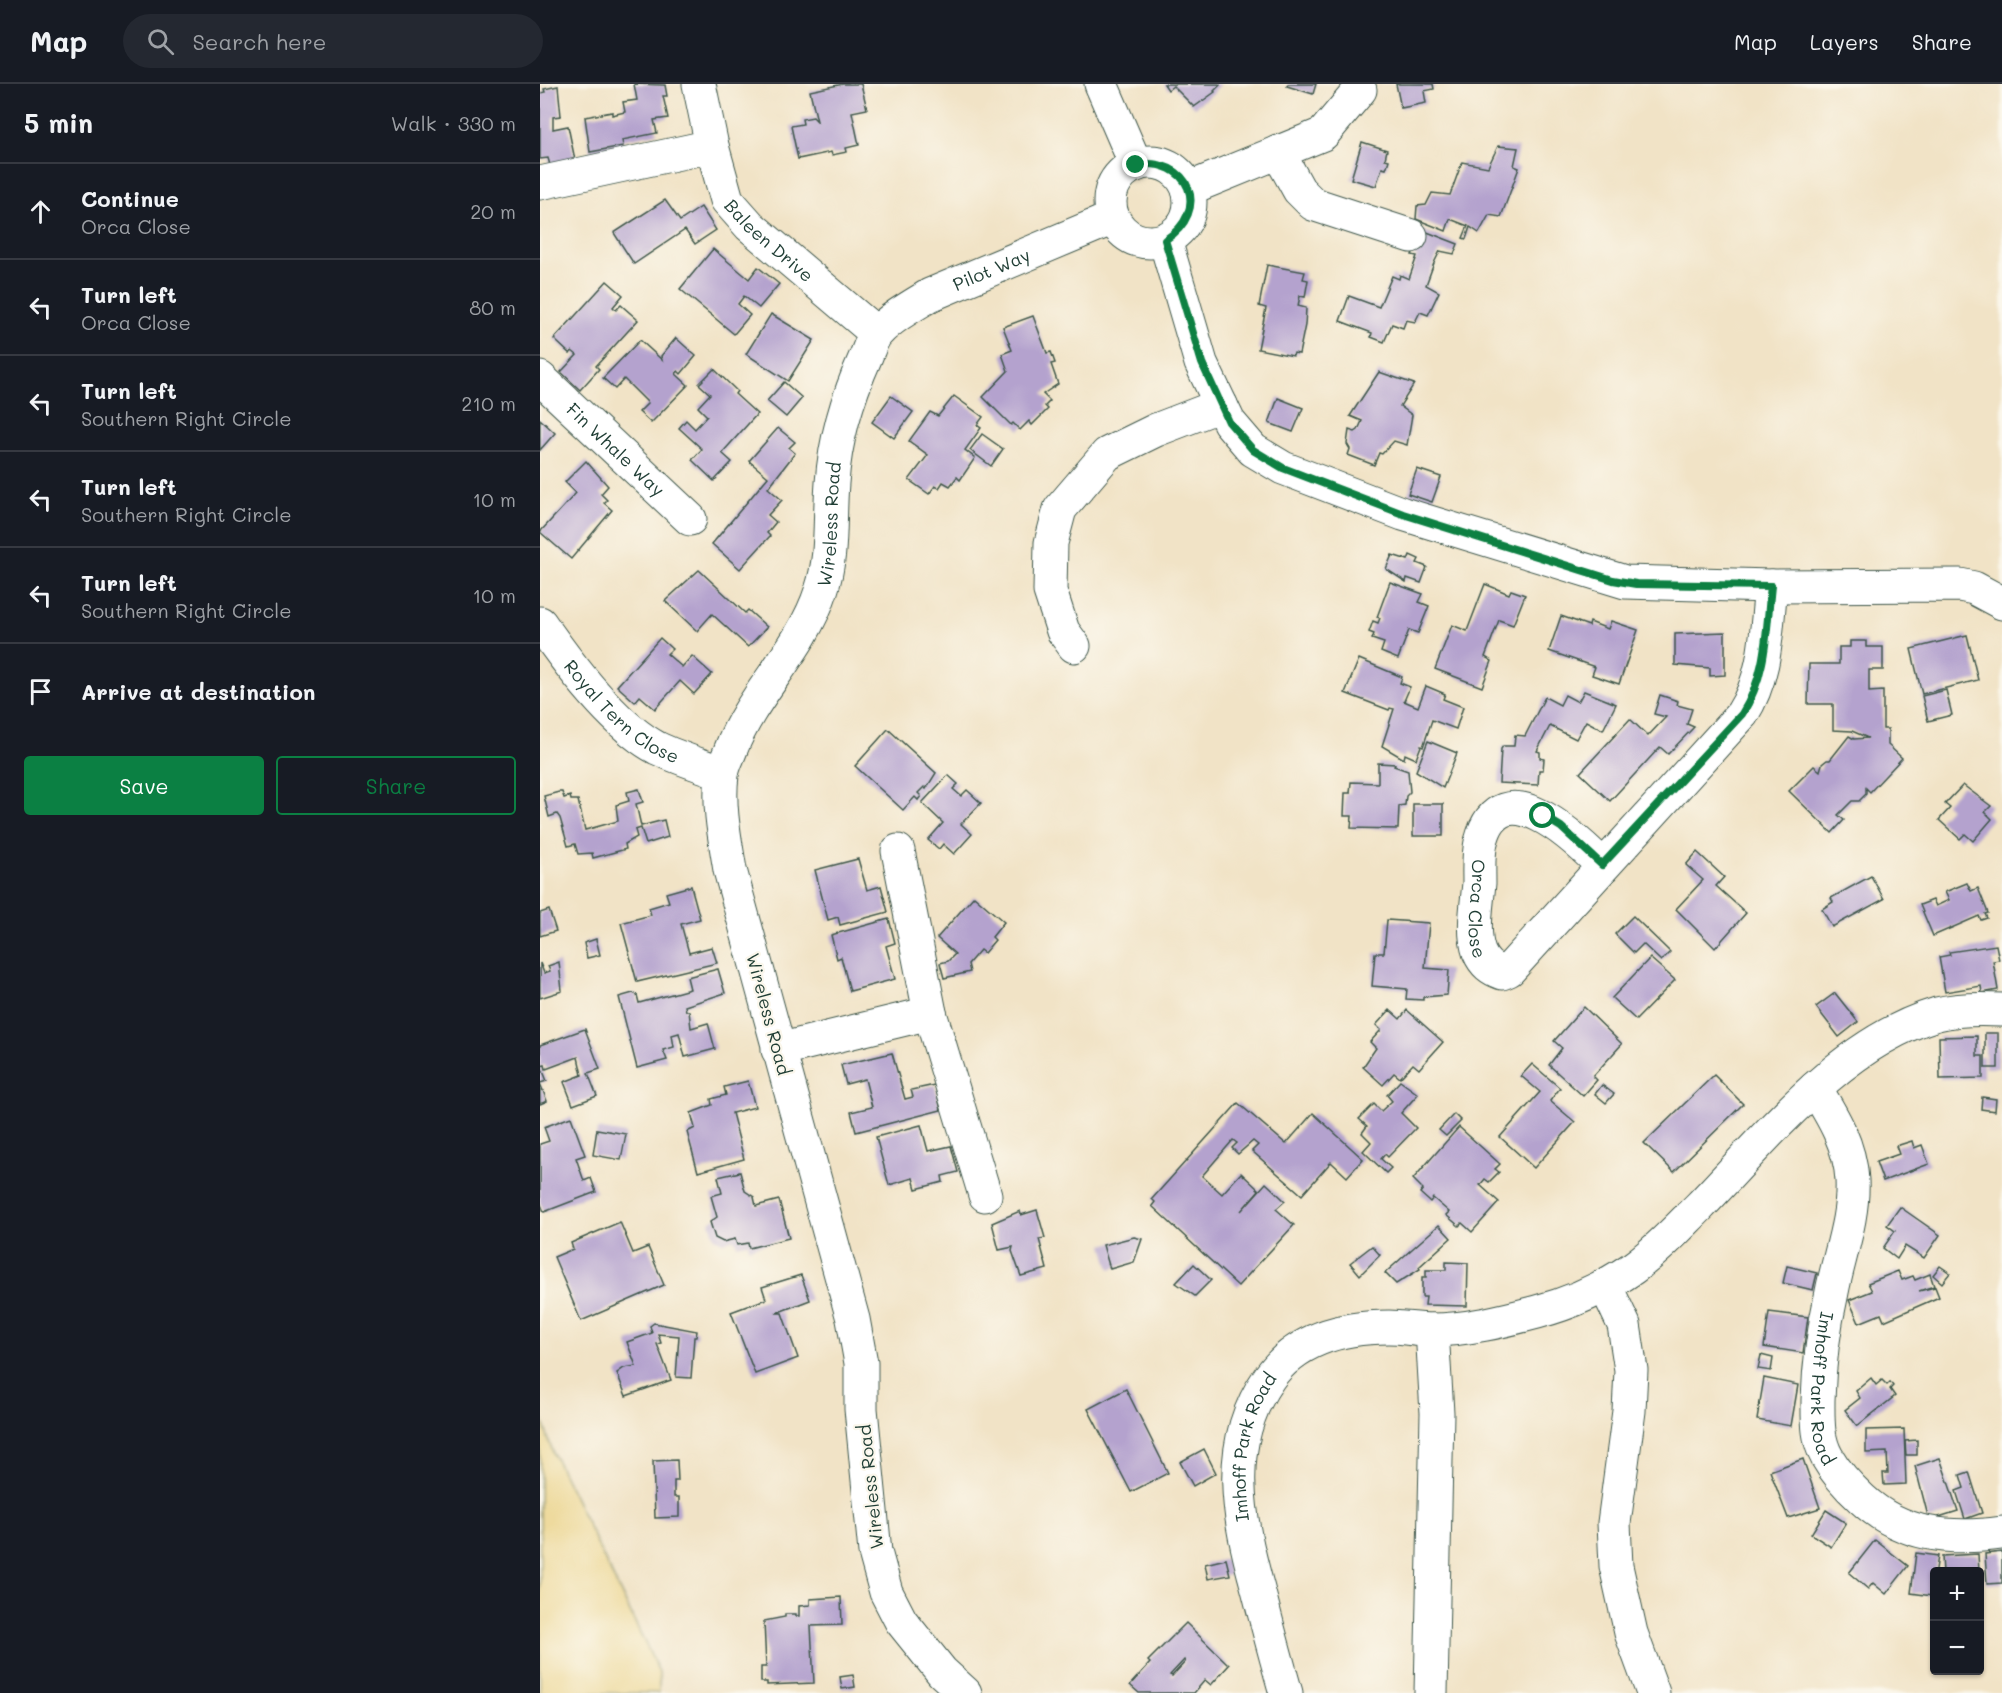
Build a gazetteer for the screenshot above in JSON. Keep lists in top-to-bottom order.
{
  "streets": {
    "street": [
      "Baleen Drive",
      "Pilot Way",
      "Fin Whale Way",
      "Wireless Road",
      "Royal Tern Close",
      "Orca Close",
      "Imhoff Park Road"
    ]
  },
  "crossings": [
    ["Baleen Drive", "Pilot Way"],
    ["Baleen Drive", "Wireless Road"],
    ["Pilot Way", "Wireless Road"],
    ["Wireless Road", "Royal Tern Close"]
  ],
  "page": {
    "header": "Map",
    "search": "Search here",
    "nav": ["Map", "Layers", "Share"],
    "heading": ["5 min", "Walk · 330 m"],
    "list": [
      ["Continue", "Orca Close", "20 m"],
      ["Turn left", "Orca Close", "80 m"],
      ["Turn left", "Southern Right Circle", "210 m"],
      ["Turn left", "Southern Right Circle", "10 m"],
      ["Turn left", "Southern Right Circle", "10 m"],
      "Arrive at destination"
    ],
    "buttons": ["Save", "Share"],
    "map_buttons": ["+", "−"]
  }
}
